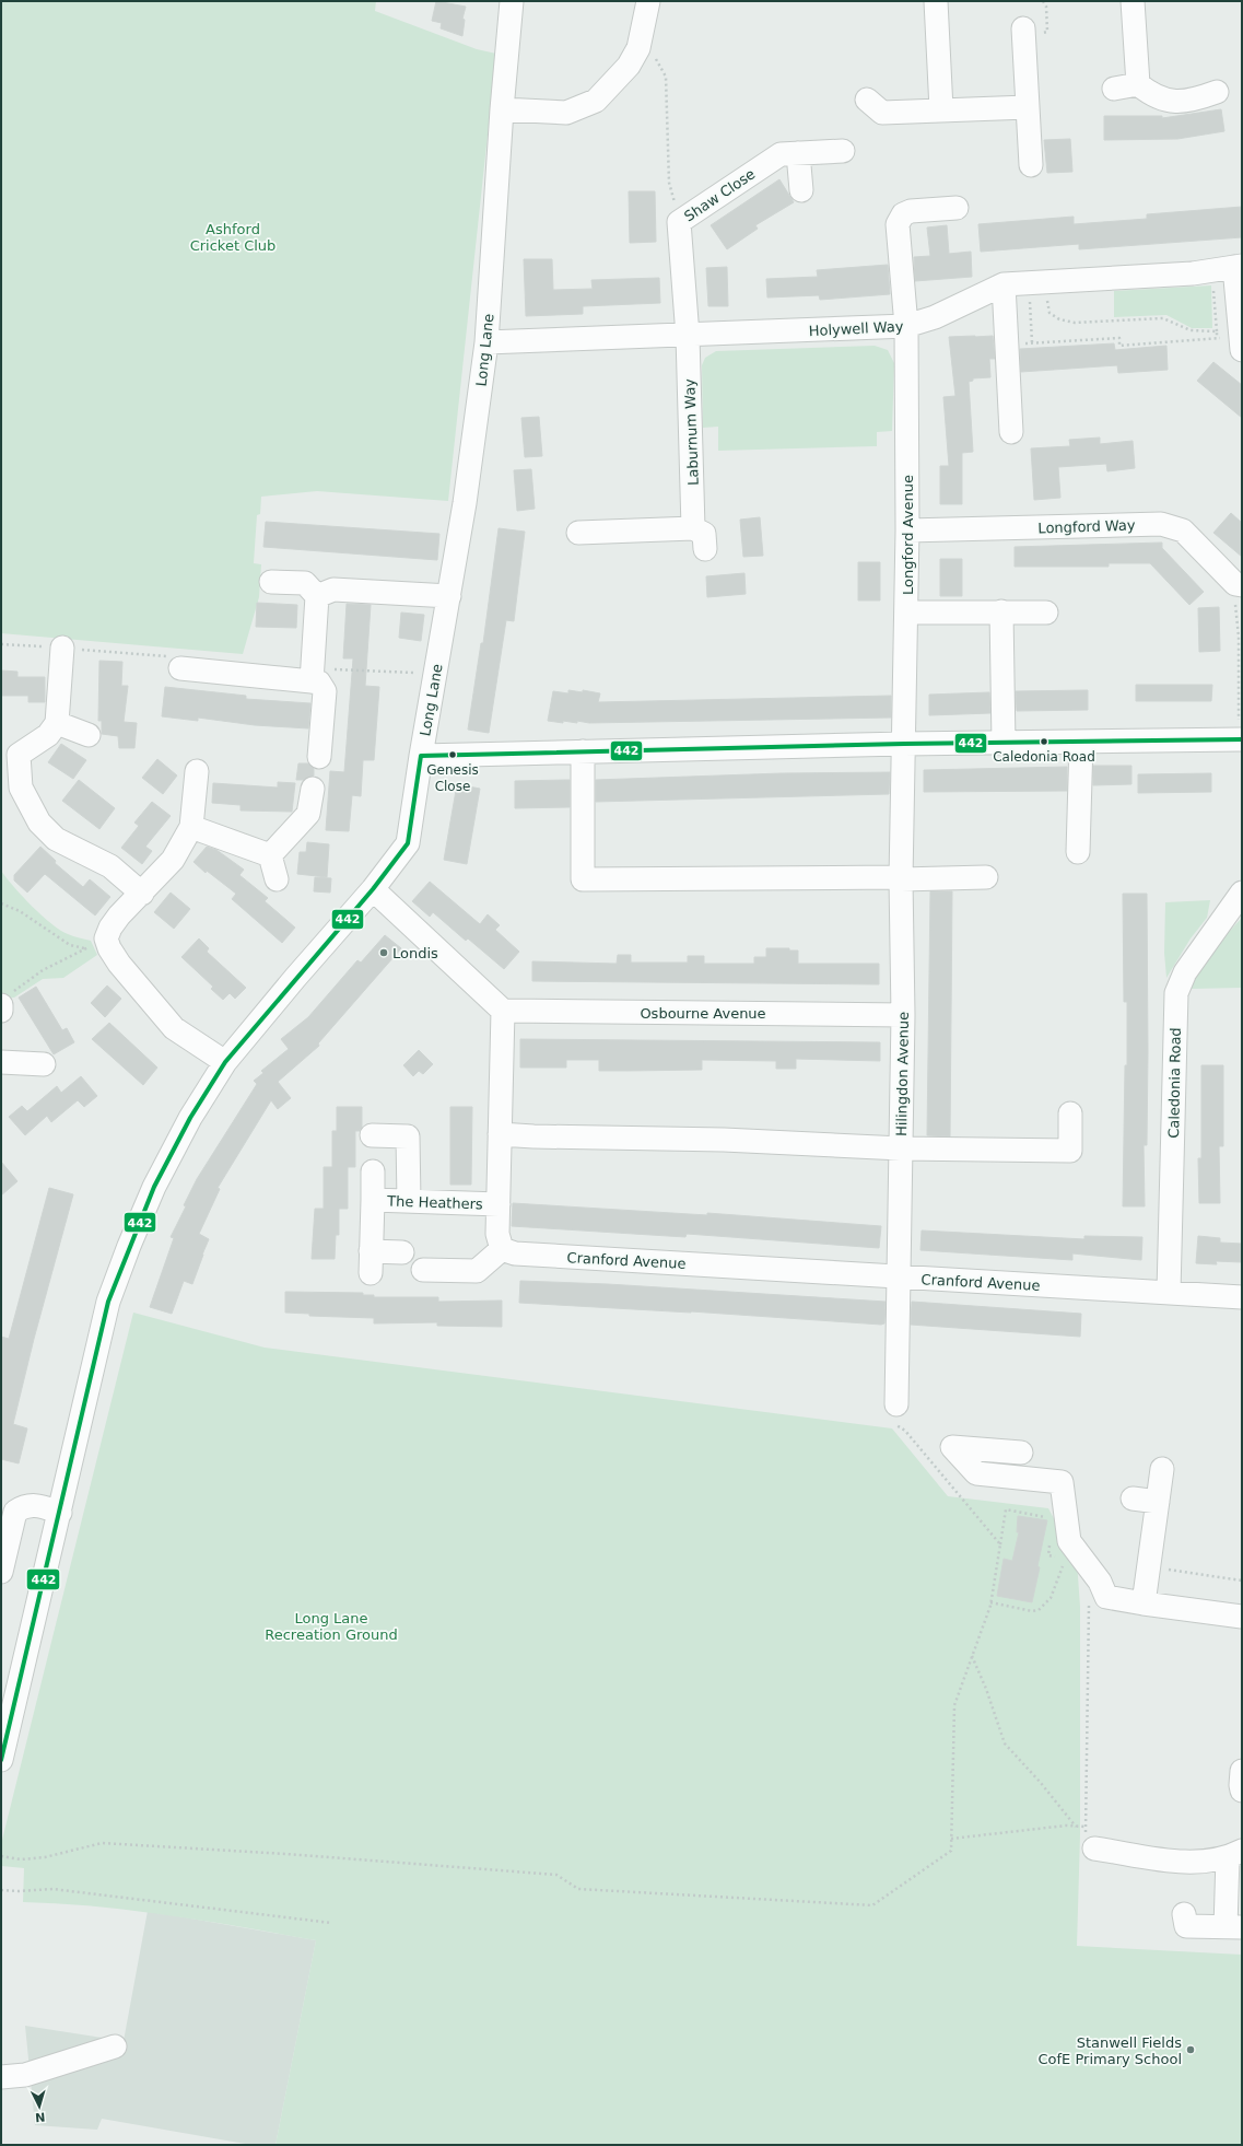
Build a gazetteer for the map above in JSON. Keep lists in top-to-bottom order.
{
  "streets": {
    "street": [
      "Shaw Close",
      "Holywell Way",
      "Long Lane",
      "Laburnum Way",
      "Longford Way",
      "Longford Avenue",
      "Osbourne Avenue",
      "Hilingdon Avenue",
      "Caledonia Road",
      "The Heathers",
      "Cranford Avenue"
    ]
  },
  "crossings": [
    ["Shaw Close", "Holywell Way"],
    ["Shaw Close", "Laburnum Way"],
    ["Holywell Way", "Long Lane"],
    ["Holywell Way", "Laburnum Way"],
    ["Holywell Way", "Longford Avenue"],
    ["Longford Way", "Longford Avenue"],
    ["Longford Avenue", "Hilingdon Avenue"],
    ["Osbourne Avenue", "Hilingdon Avenue"],
    ["Hilingdon Avenue", "Cranford Avenue"],
    ["Caledonia Road", "Cranford Avenue"]
  ],
  "parks": ["Ashford Cricket Club", "Long Lane Recreation Ground"],
  "places": [
    "Caledonia Road",
    "Genesis Close",
    "Londis",
    "Stanwell Fields CofE Primary School"
  ],
  "lines": ["transit line 442"],
  "north": "bottom"
}
